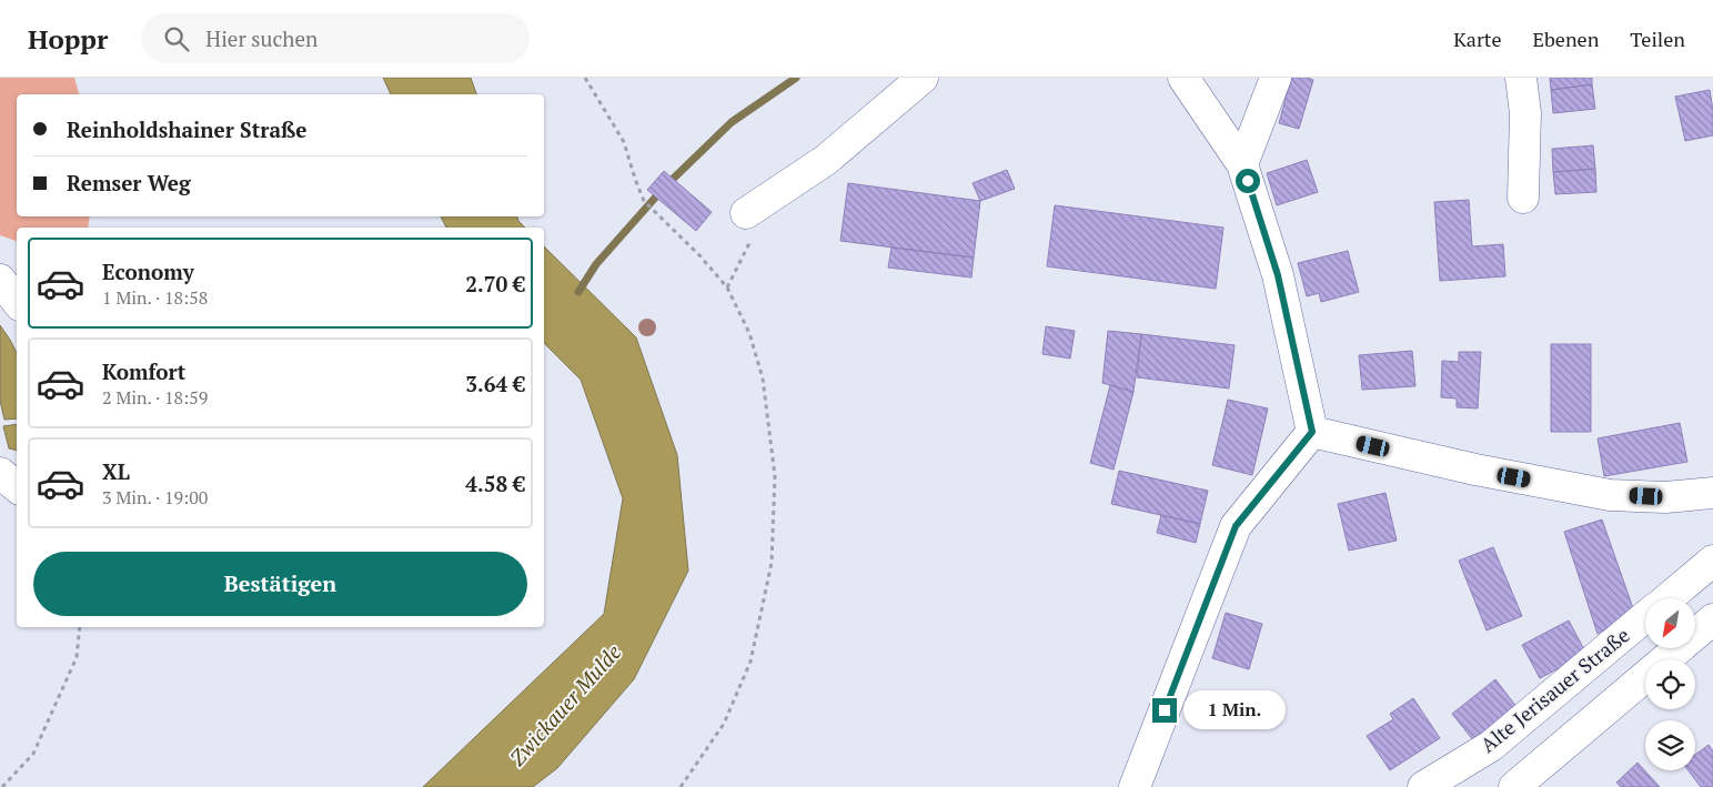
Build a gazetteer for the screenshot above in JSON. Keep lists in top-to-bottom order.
{
  "streets": {
    "street": ["Alte Jerisauer Straße"]
  },
  "water": ["Zwickauer Mulde"],
  "north": "bottom left",
  "page": {
    "header": "Hoppr",
    "search": "Hier suchen",
    "nav": ["Karte", "Ebenen", "Teilen"],
    "banner": ["Reinholdshainer Straße", "Remser Weg"],
    "list": [
      {
        "name": "Economy",
        "note": "1 Min. · 18:58",
        "value": "2.70 €"
      },
      {
        "name": "Komfort",
        "note": "2 Min. · 18:59",
        "value": "3.64 €"
      },
      {
        "name": "XL",
        "note": "3 Min. · 19:00",
        "value": "4.58 €"
      }
    ],
    "buttons": "Bestätigen",
    "bubble": "1 Min."
  }
}
